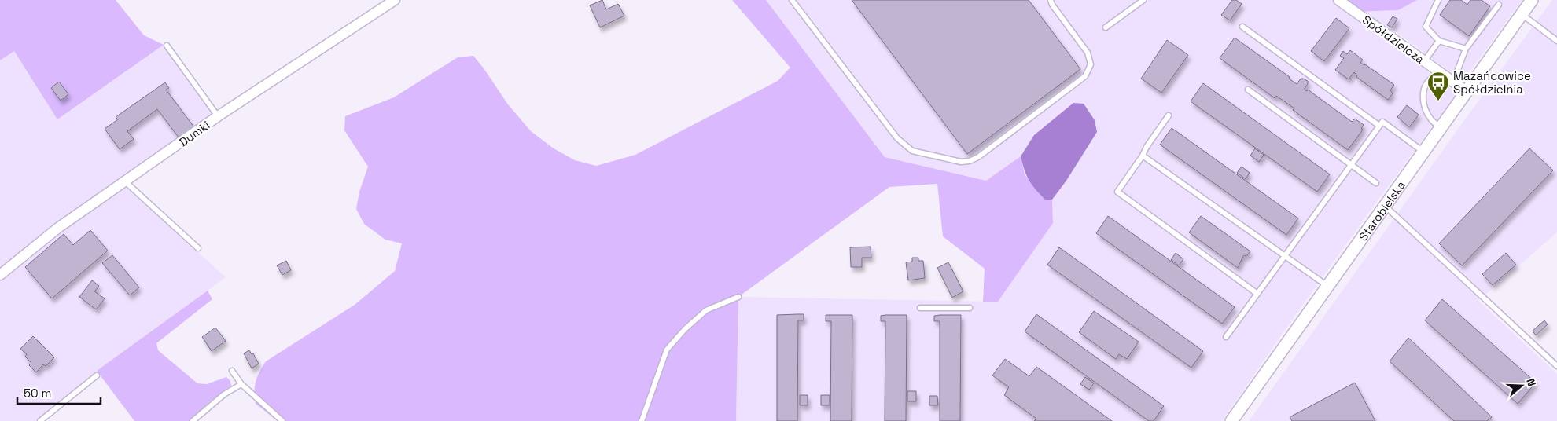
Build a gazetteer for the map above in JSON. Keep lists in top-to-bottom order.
{
  "streets": {
    "street": ["Spółdzielcza", "Dumki", "Starobielska"]
  },
  "crossings": [
    ["Spółdzielcza", "Starobielska"]
  ],
  "places": {
    "bus stop": ["Mazańcowice Spółdzielnia"]
  },
  "scale_bar": "50 m",
  "north": "right"
}
